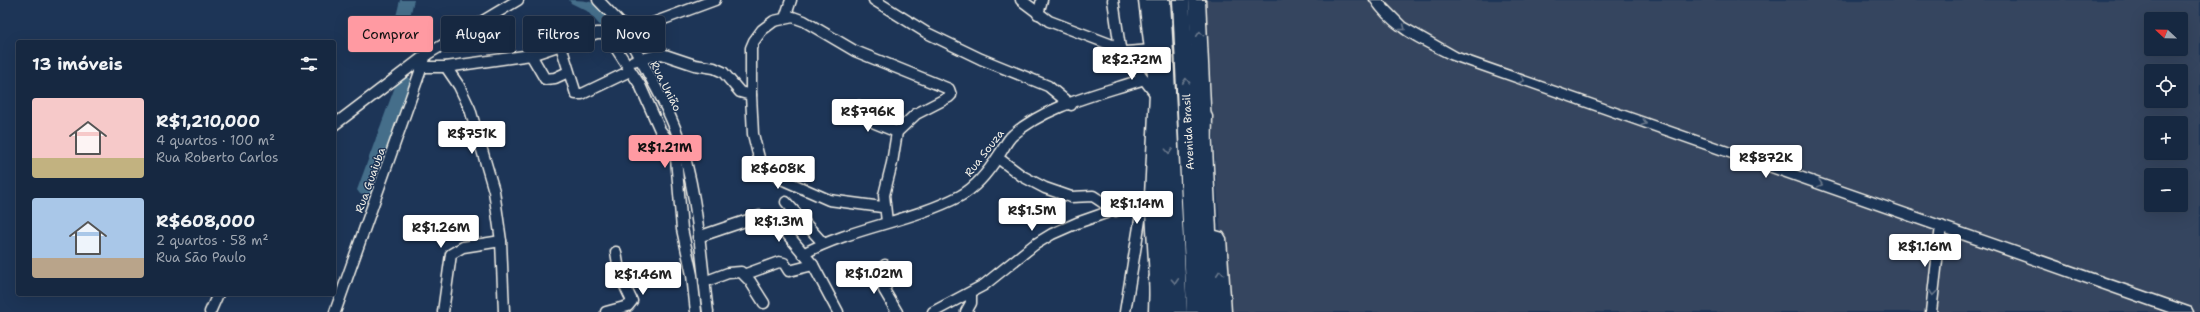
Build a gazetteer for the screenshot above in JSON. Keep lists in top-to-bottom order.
{
  "streets": {
    "highway": ["Avenida Brasil"],
    "street": ["Rua União", "Rua Souza", "Rua Guaiuba"]
  },
  "north": "left",
  "page": {
    "map_buttons": ["+", "−"],
    "chip": [
      "Comprar",
      "Alugar",
      "Filtros",
      "Novo"
    ],
    "heading": "13 imóveis",
    "price": [
      "R$2.72M",
      "R$796K",
      "R$751K",
      "R$1.21M",
      "R$872K",
      "R$608K",
      "R$1.14M",
      "R$1.5M",
      "R$1.3M",
      "R$1.26M",
      "R$1.16M",
      "R$1.02M",
      "R$1.46M"
    ],
    "list": [
      {
        "name": "R$1,210,000",
        "note": "4 quartos · 100 m² · Rua Roberto Carlos"
      },
      {
        "name": "R$608,000",
        "note": "2 quartos · 58 m² · Rua Sāo Paulo"
      }
    ]
  }
}
